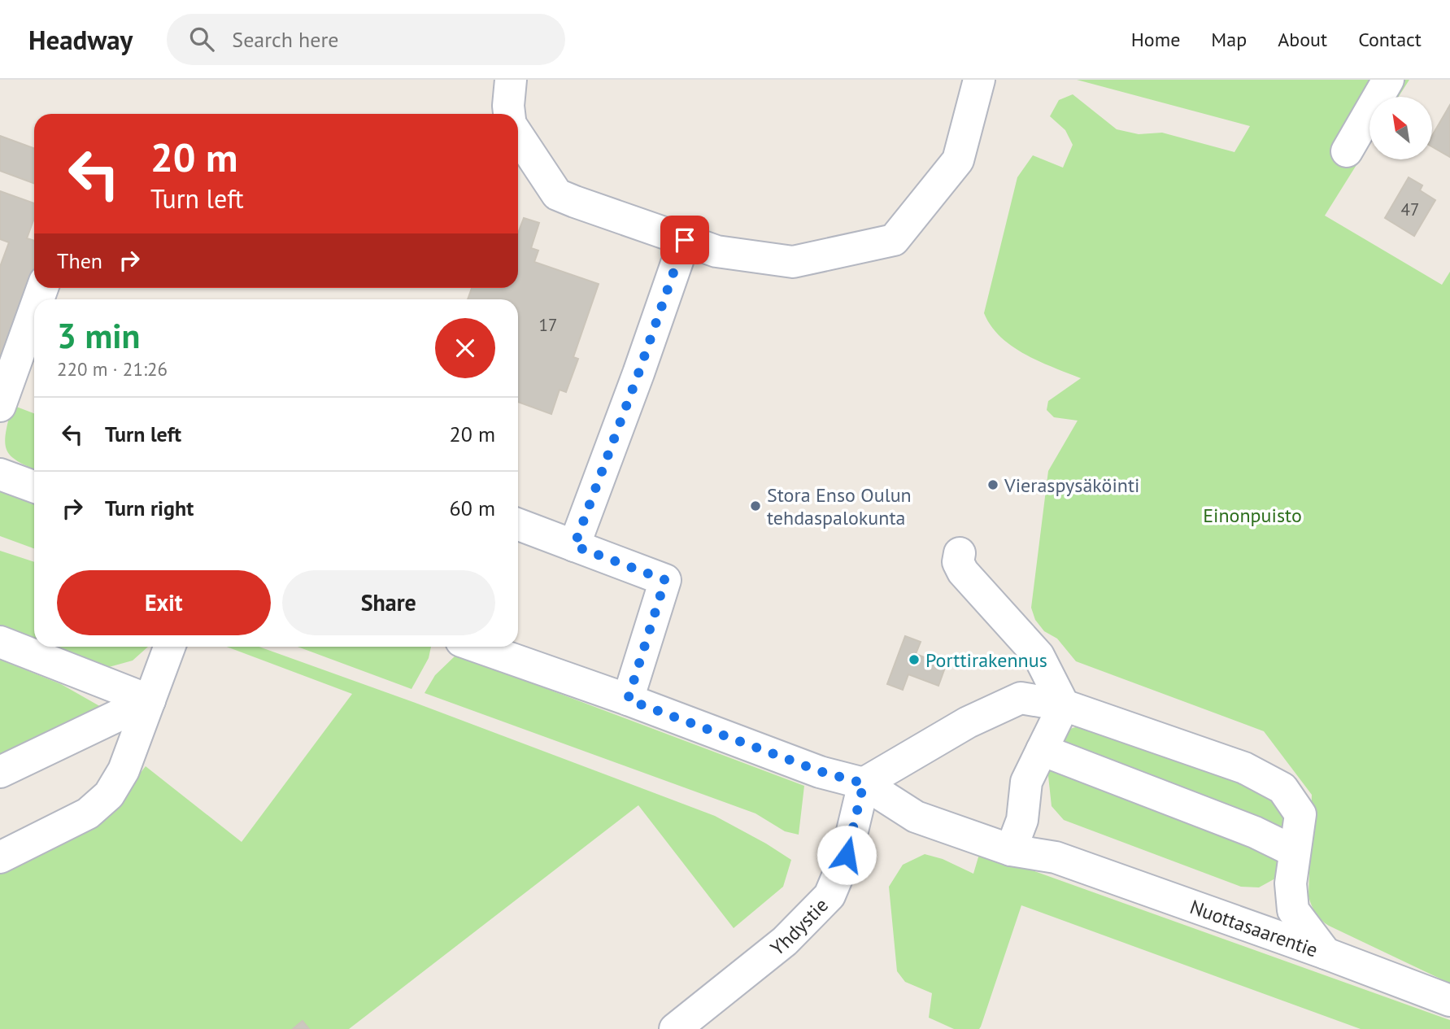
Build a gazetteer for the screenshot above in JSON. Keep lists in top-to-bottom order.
{
  "streets": {
    "street": ["Yhdystie", "Nuottasaarentie"]
  },
  "crossings": [
    ["Yhdystie", "Nuottasaarentie"]
  ],
  "parks": ["Einonpuisto"],
  "places": ["Vieraspysäköinti", "Stora Enso Oulun tehdaspalokunta", "Porttirakennus"],
  "house_numbers": ["47", "17"],
  "north": "top left",
  "page": {
    "header": "Headway",
    "search": "Search here",
    "nav": [
      "Home",
      "Map",
      "About",
      "Contact"
    ],
    "turn": ["20 m", "Turn left"],
    "then": "Then",
    "heading": ["3 min", "220 m · 21:26"],
    "list": [
      {
        "name": "Turn left",
        "value": "20 m"
      },
      {
        "name": "Turn right",
        "value": "60 m"
      }
    ],
    "buttons": ["Exit", "Share"]
  }
}
